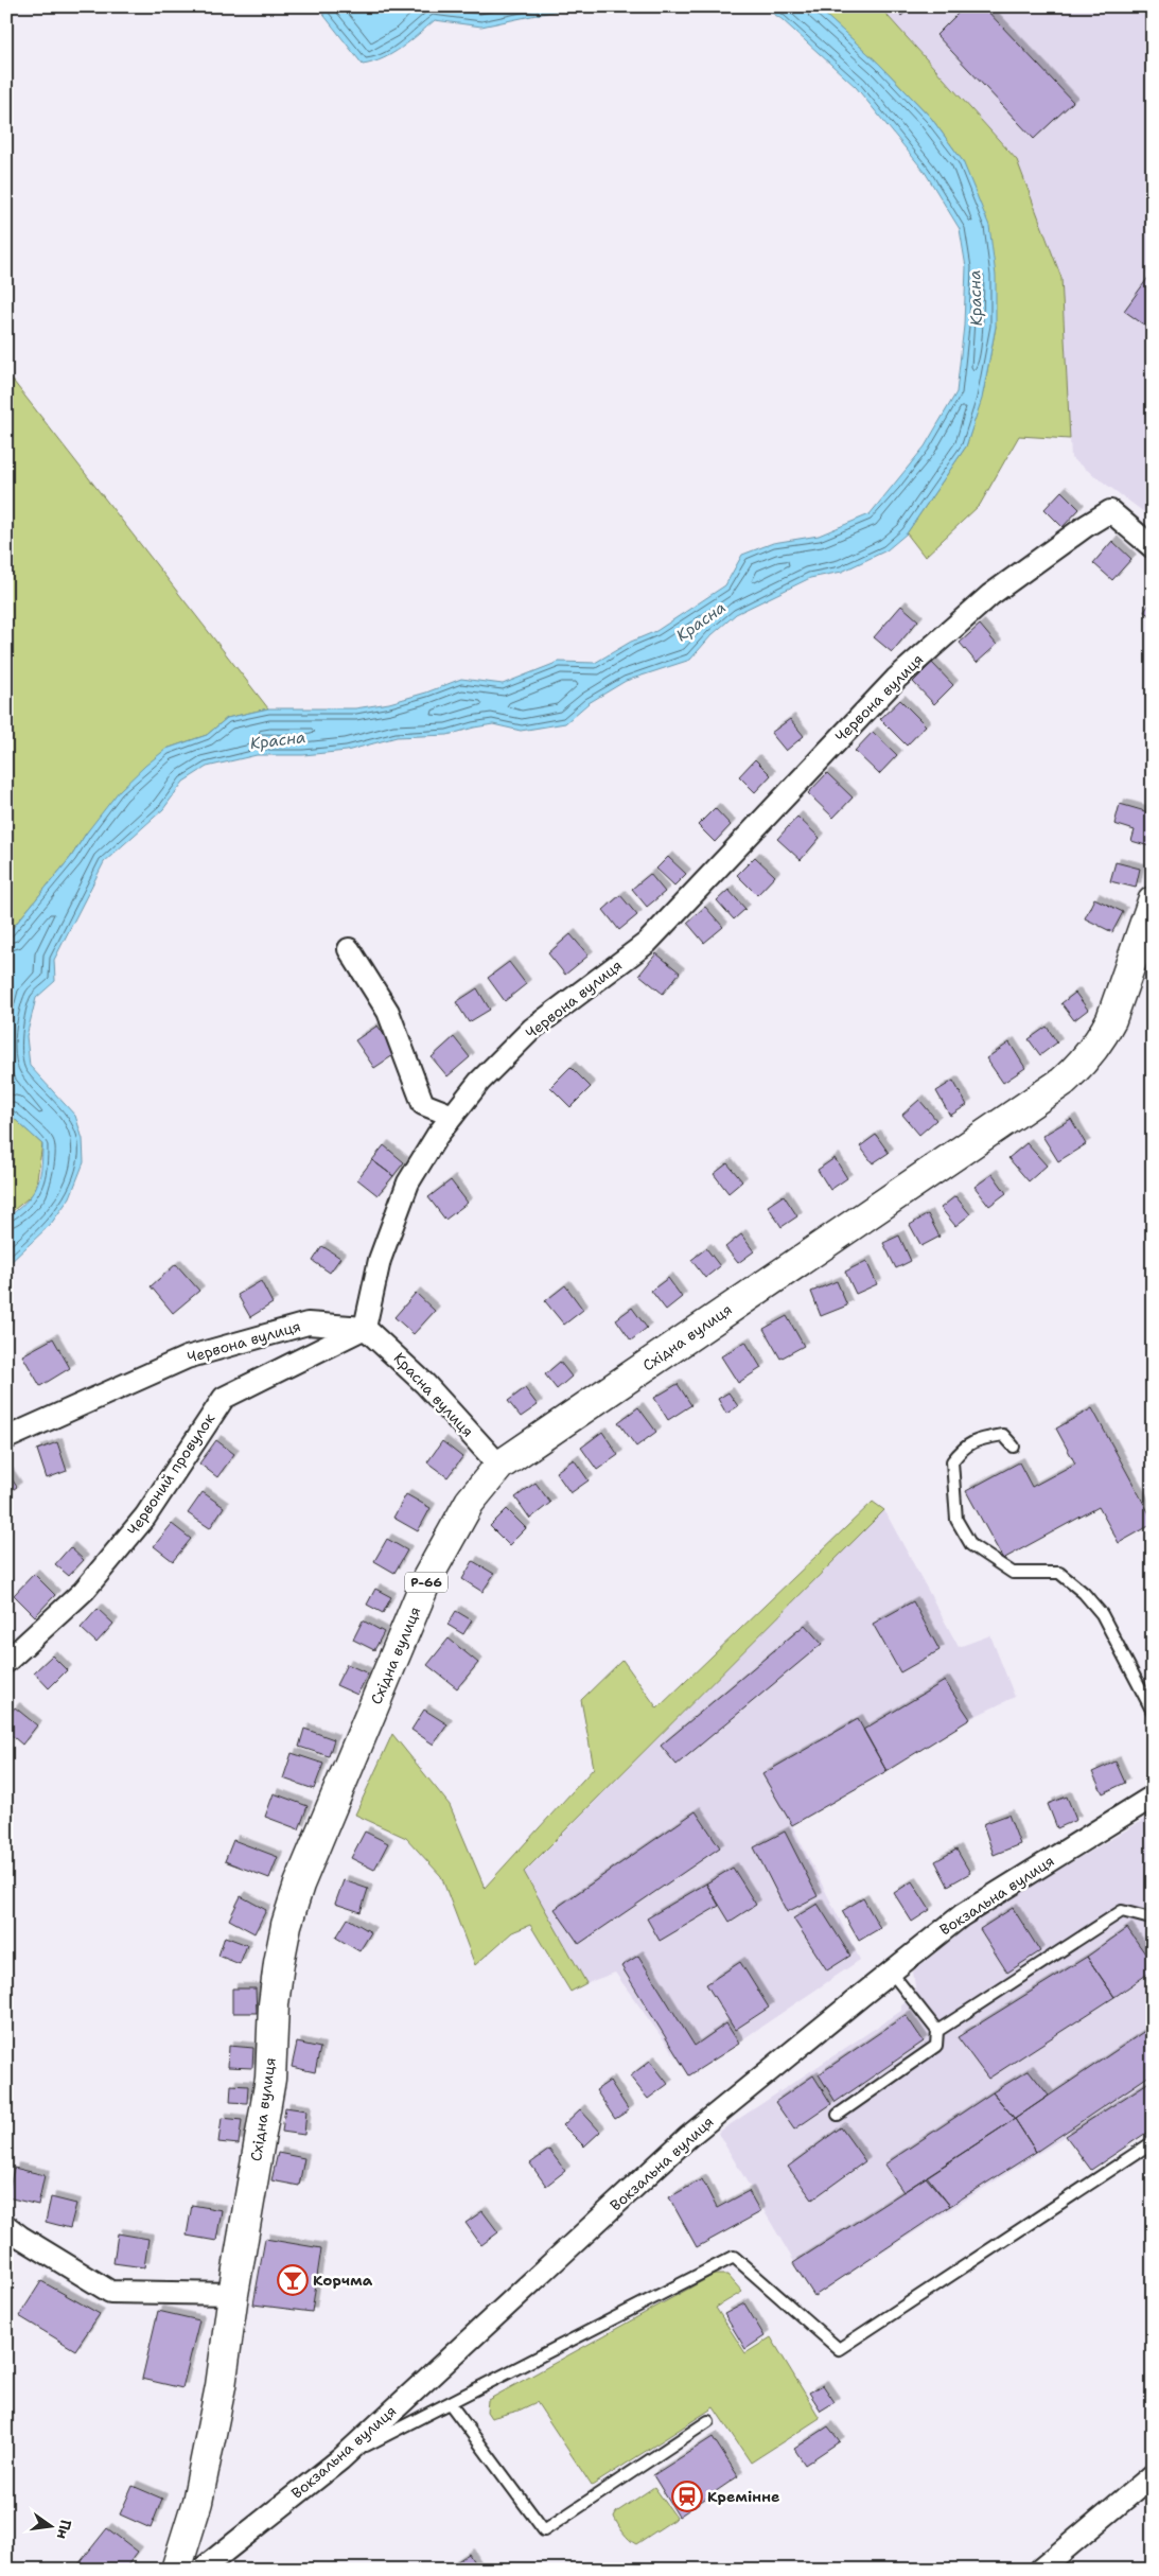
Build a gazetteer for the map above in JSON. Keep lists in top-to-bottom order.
{
  "streets": {
    "main road": ["Східна вулиця", "Р-66"],
    "street": [
      "Червона вулиця",
      "Красна вулиця",
      "Червоний провулок",
      "Вокзальна вулиця"
    ]
  },
  "crossings": [
    ["Червона вулиця", "Красна вулиця"],
    ["Червона вулиця", "Червоний провулок"],
    ["Східна вулиця", "Красна вулиця"],
    ["Красна вулиця", "Червоний провулок"]
  ],
  "water": ["Красна"],
  "places": {
    "bar": ["Корчма"],
    "station": ["Кремінне"]
  },
  "north": "right"
}
